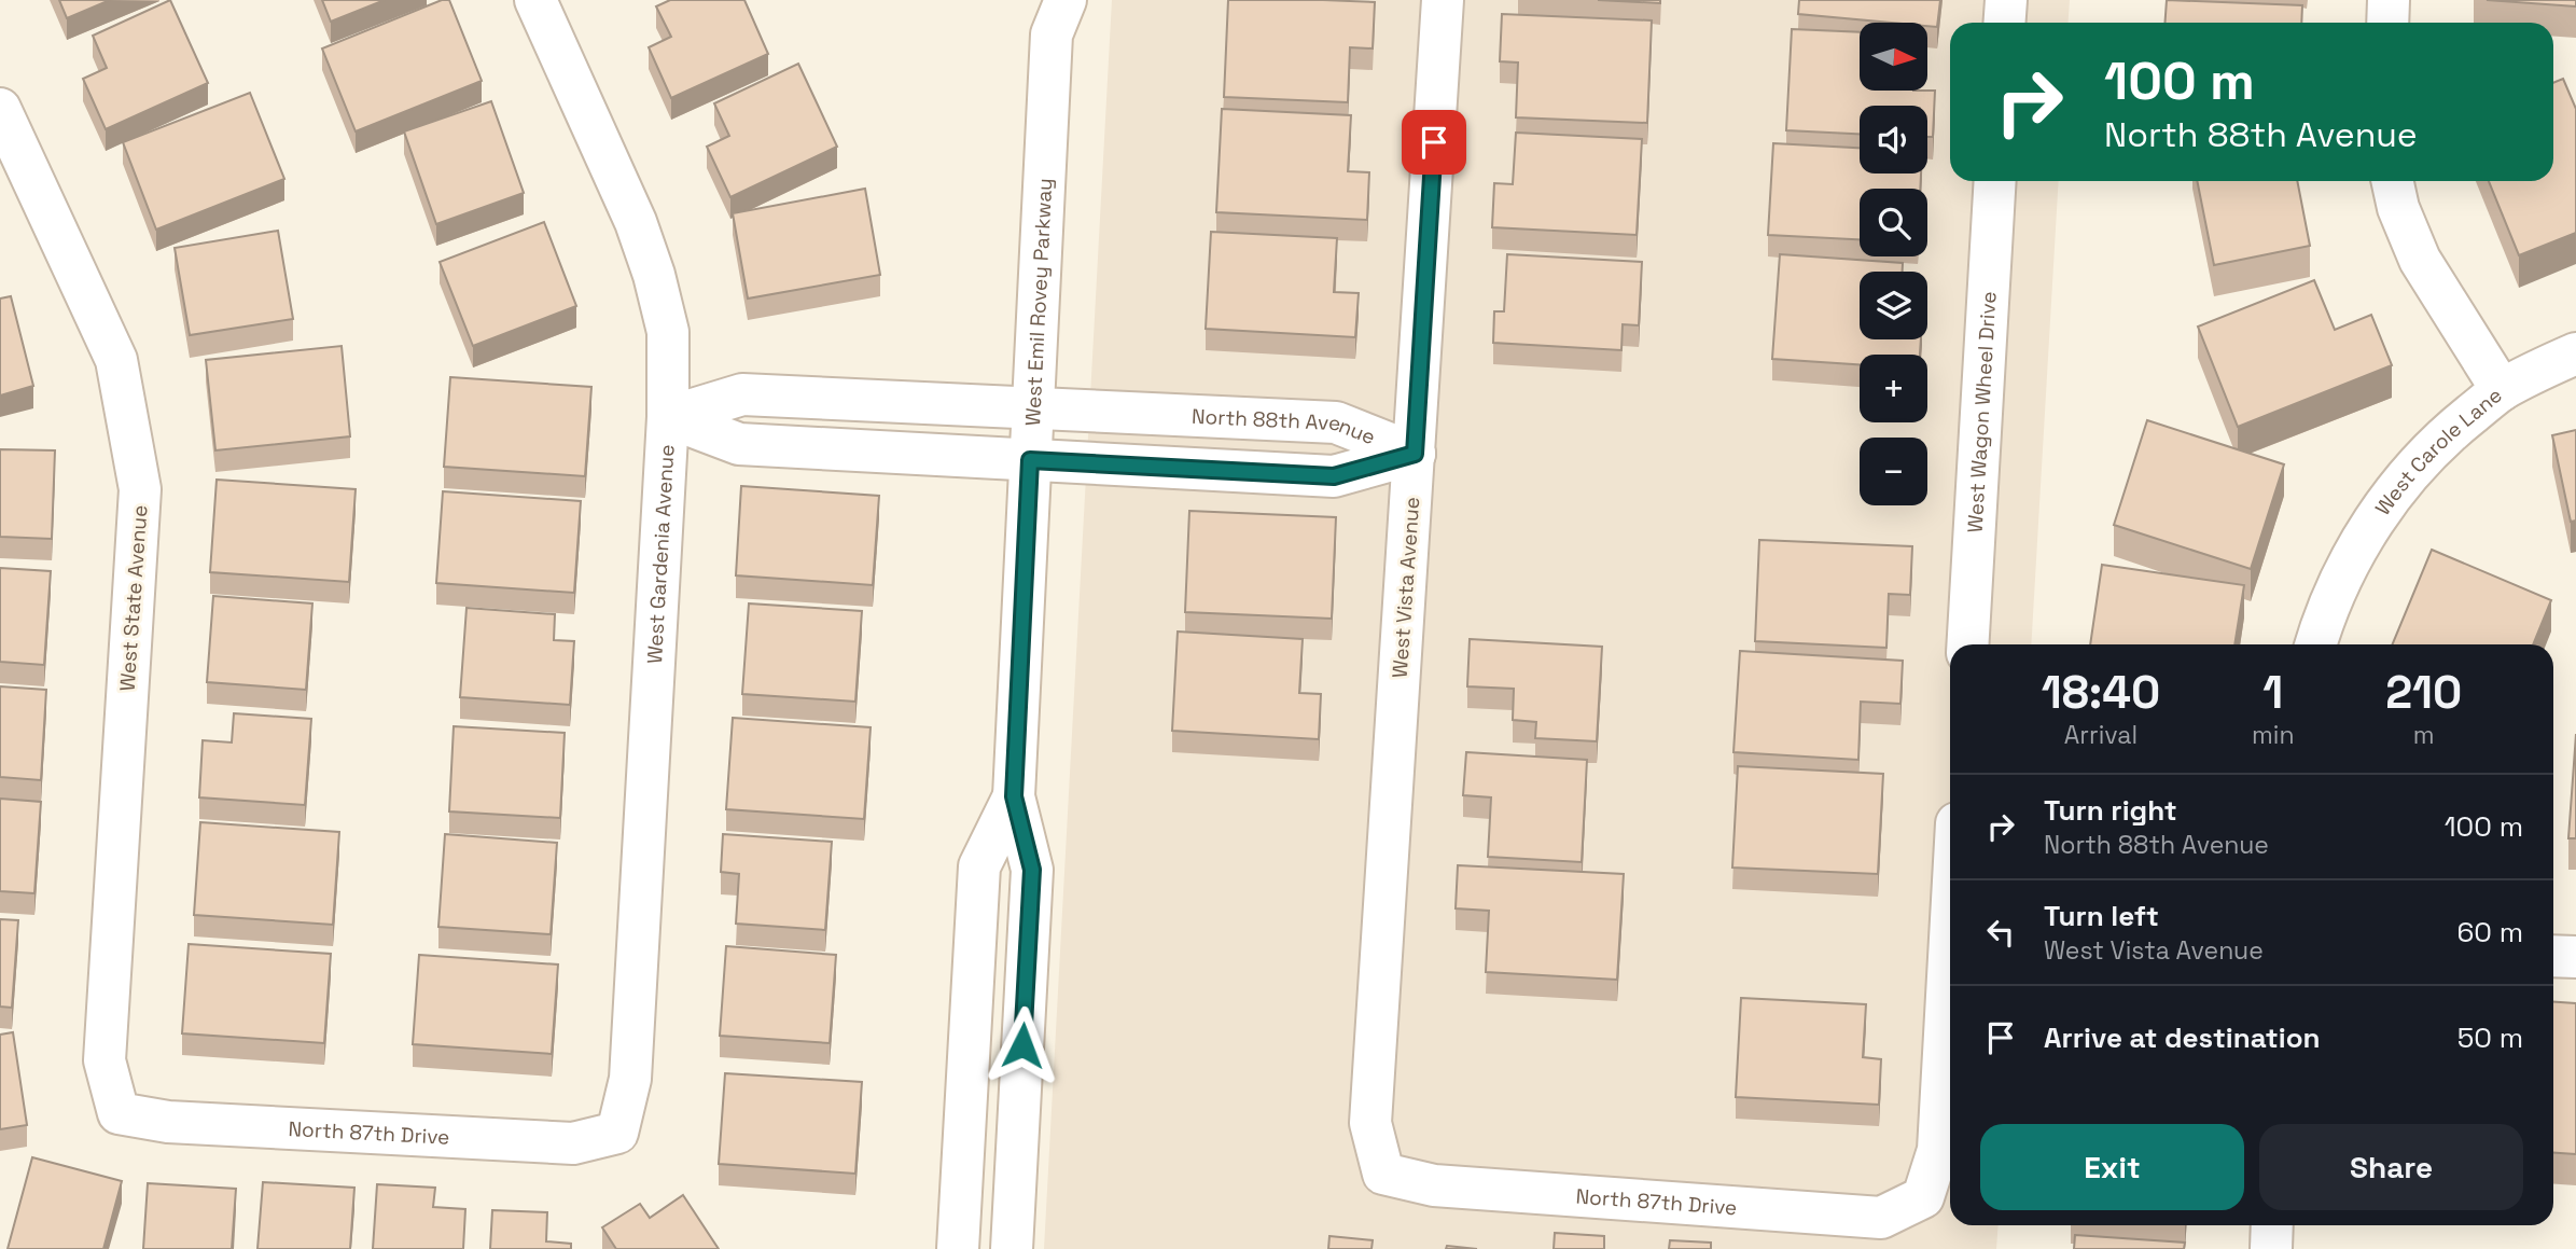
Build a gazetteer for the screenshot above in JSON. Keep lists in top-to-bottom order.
{
  "streets": {
    "street": [
      "West Emil Rovey Parkway",
      "West Wagon Wheel Drive",
      "North 88th Avenue",
      "West Carole Lane",
      "West Gardenia Avenue",
      "West Vista Avenue",
      "West State Avenue",
      "North 87th Drive"
    ]
  },
  "crossings": [
    ["West Emil Rovey Parkway", "North 88th Avenue"],
    ["North 88th Avenue", "West Gardenia Avenue"],
    ["North 88th Avenue", "West Vista Avenue"],
    ["West Gardenia Avenue", "North 87th Drive"],
    ["West Vista Avenue", "North 87th Drive"],
    ["West State Avenue", "North 87th Drive"]
  ],
  "north": "right",
  "page": {
    "map_buttons": ["+", "−"],
    "turn": ["100 m", "North 88th Avenue"],
    "eta": [
      "18:40",
      "Arrival",
      "1",
      "min",
      "210",
      "m"
    ],
    "list": [
      {
        "name": "Turn right",
        "note": "North 88th Avenue",
        "value": "100 m"
      },
      {
        "name": "Turn left",
        "note": "West Vista Avenue",
        "value": "60 m"
      },
      {
        "name": "Arrive at destination",
        "value": "50 m"
      }
    ],
    "buttons": ["Exit", "Share"]
  }
}
